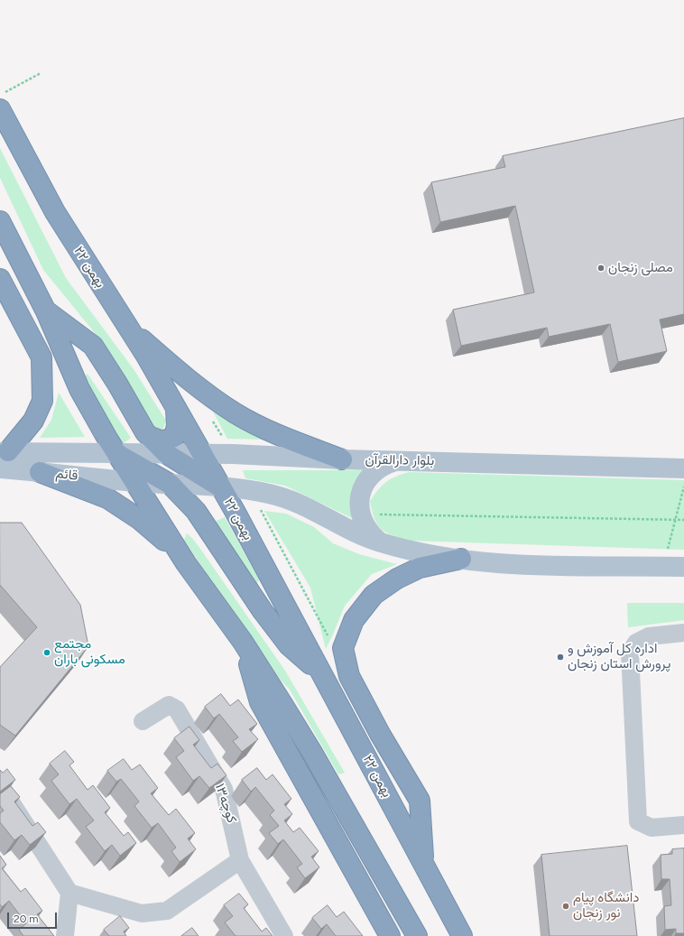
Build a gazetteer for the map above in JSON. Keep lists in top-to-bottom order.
{
  "streets": {
    "highway": ["۲۲ بهمن"],
    "main road": ["بلوار دارالقرآن", "قائم"],
    "street": ["کوچه۱۳"]
  },
  "crossings": [
    ["۲۲ بهمن", "بلوار دارالقرآن"],
    ["بلوار دارالقرآن", "قائم"]
  ],
  "places": [
    "مصلی زنجان",
    "مجتمع مسکونی باران",
    "اداره کل آموزش و پرورش استان زنجان",
    "دانشگاه پیام نور زنجان"
  ],
  "scale_bar": "20 m"
}
